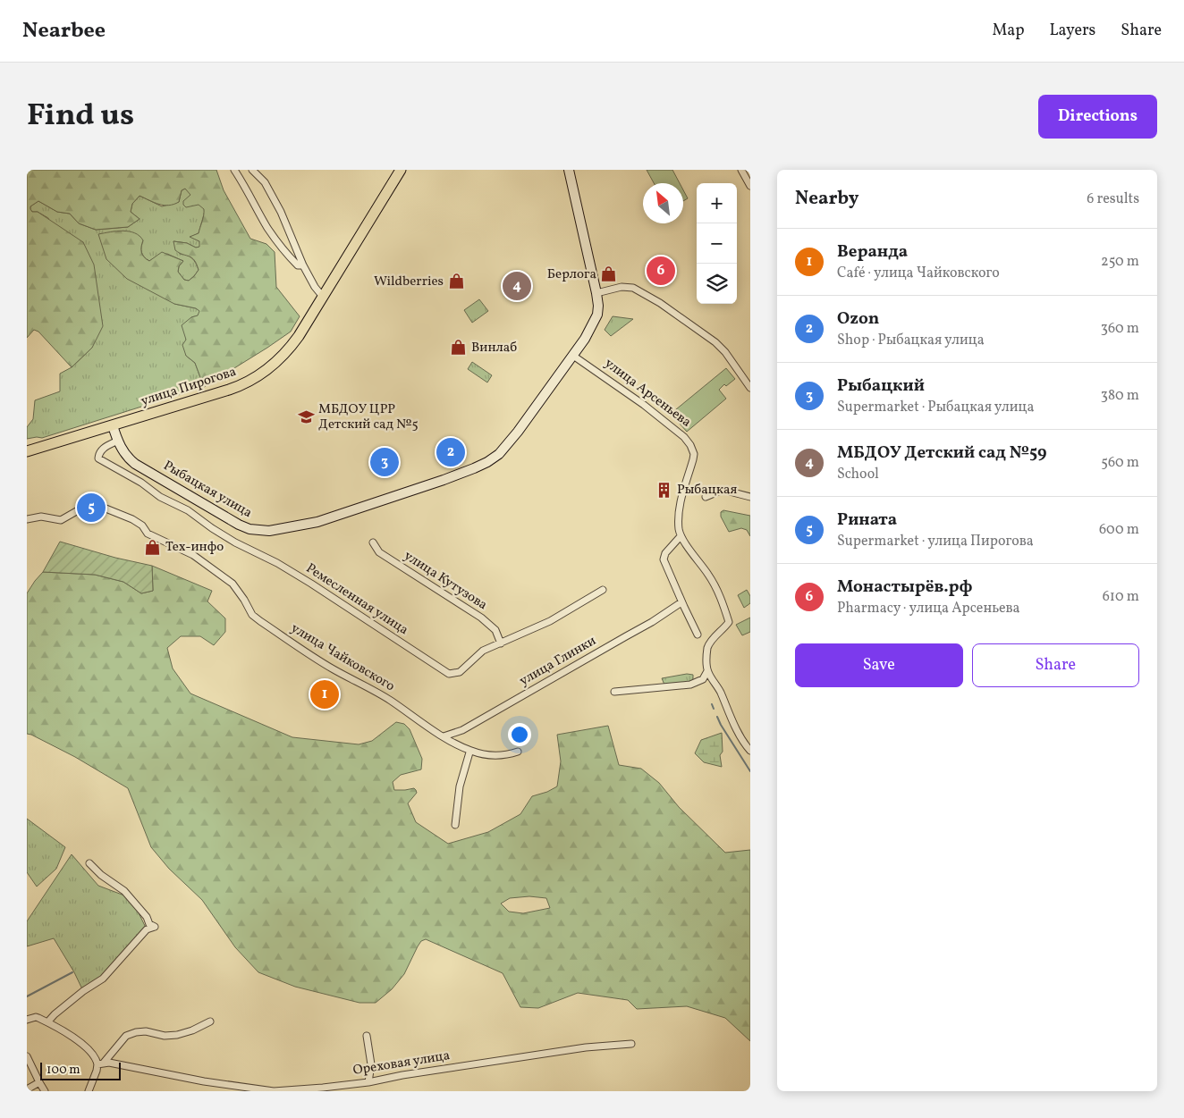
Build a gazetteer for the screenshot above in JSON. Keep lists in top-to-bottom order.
{
  "streets": {
    "main road": ["улица Пирогова", "Рыбацкая улица"],
    "street": [
      "улица Арсеньева",
      "улица Кутузова",
      "Ремесленная улица",
      "улица Чайковского",
      "улица Глинки",
      "Ореховая улица"
    ]
  },
  "crossings": [
    ["улица Пирогова", "Рыбацкая улица"],
    ["улица Арсеньева", "Рыбацкая улица"],
    ["Рыбацкая улица", "Ремесленная улица"],
    ["улица Кутузова", "Ремесленная улица"],
    ["улица Чайковского", "улица Глинки"]
  ],
  "places": {
    "shop": [
      "Берлога",
      "Wildberries",
      "Винлаб",
      "Тех-инфо"
    ],
    "school or university": ["МБДОУ ЦРР Детский сад №5"],
    "building": ["Рыбацкая"]
  },
  "scale_bar": "100 m",
  "north": "top left",
  "page": {
    "header": "Nearbee",
    "nav": ["Map", "Layers", "Share"],
    "title": "Find us",
    "buttons": [
      "Directions",
      ["Save", "Share"]
    ],
    "heading": ["Nearby", "6 results"],
    "map_buttons": ["+", "−"],
    "list": [
      {
        "mark": "1",
        "name": "Веранда",
        "note": "Café · улица Чайковского",
        "value": "250 m"
      },
      {
        "mark": "2",
        "name": "Ozon",
        "note": "Shop · Рыбацкая улица",
        "value": "360 m"
      },
      {
        "mark": "3",
        "name": "Рыбацкий",
        "note": "Supermarket · Рыбацкая улица",
        "value": "380 m"
      },
      {
        "mark": "4",
        "name": "МБДОУ Детский сад №59",
        "note": "School",
        "value": "560 m"
      },
      {
        "mark": "5",
        "name": "Рината",
        "note": "Supermarket · улица Пирогова",
        "value": "600 m"
      },
      {
        "mark": "6",
        "name": "Монастырёв.рф",
        "note": "Pharmacy · улица Арсеньева",
        "value": "610 m"
      }
    ],
    "pins": [
      "6",
      "4",
      "2",
      "3",
      "5",
      "1"
    ],
    "scale": "100 m"
  }
}
